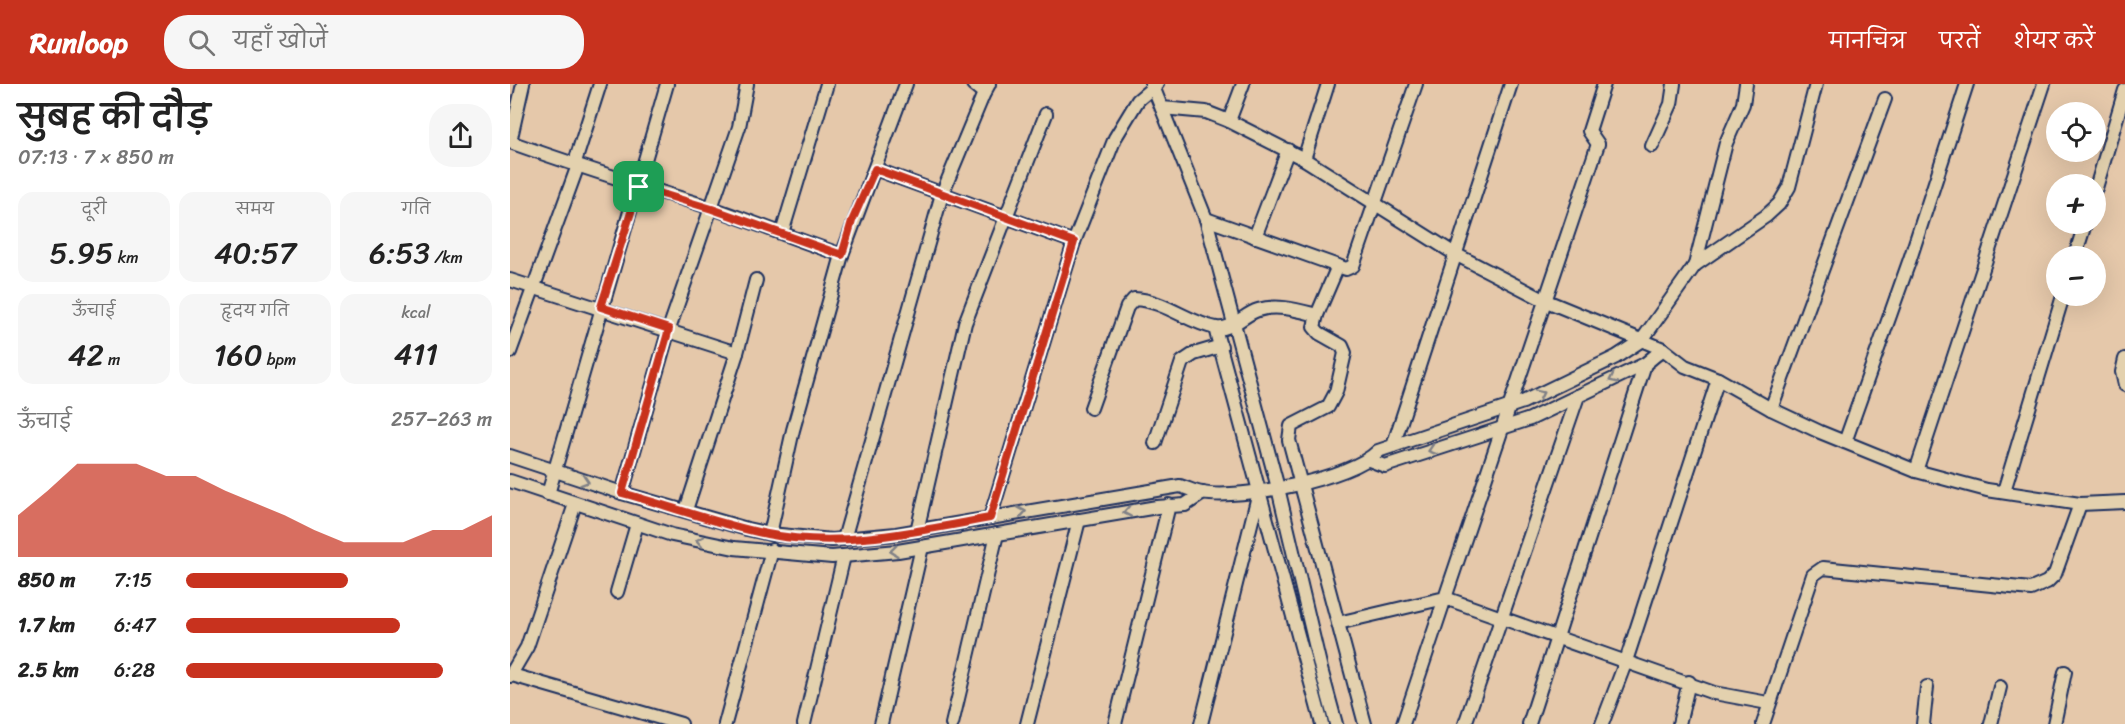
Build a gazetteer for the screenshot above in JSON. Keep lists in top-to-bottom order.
{
  "page": {
    "header": "Runloop",
    "search": "यहाँ खोजें",
    "nav": ["मानचित्र", "परतें", "शेयर करें"],
    "heading": ["सुबह की दौड़", "07:13 · 7 × 850 m"],
    "map_buttons": ["+", "−"],
    "stats": [
      ["दूरी", "5.95 km"],
      ["समय", "40:57"],
      ["गति", "6:53 /km"],
      ["ऊँचाई", "42 m"],
      ["हृदय गति", "160 bpm"],
      ["kcal", "411"]
    ],
    "chart": ["ऊँचाई", "257–263 m"],
    "list": [
      {
        "name": "850 m",
        "note": "7:15"
      },
      {
        "name": "1.7 km",
        "note": "6:47"
      },
      {
        "name": "2.5 km",
        "note": "6:28"
      }
    ]
  }
}
